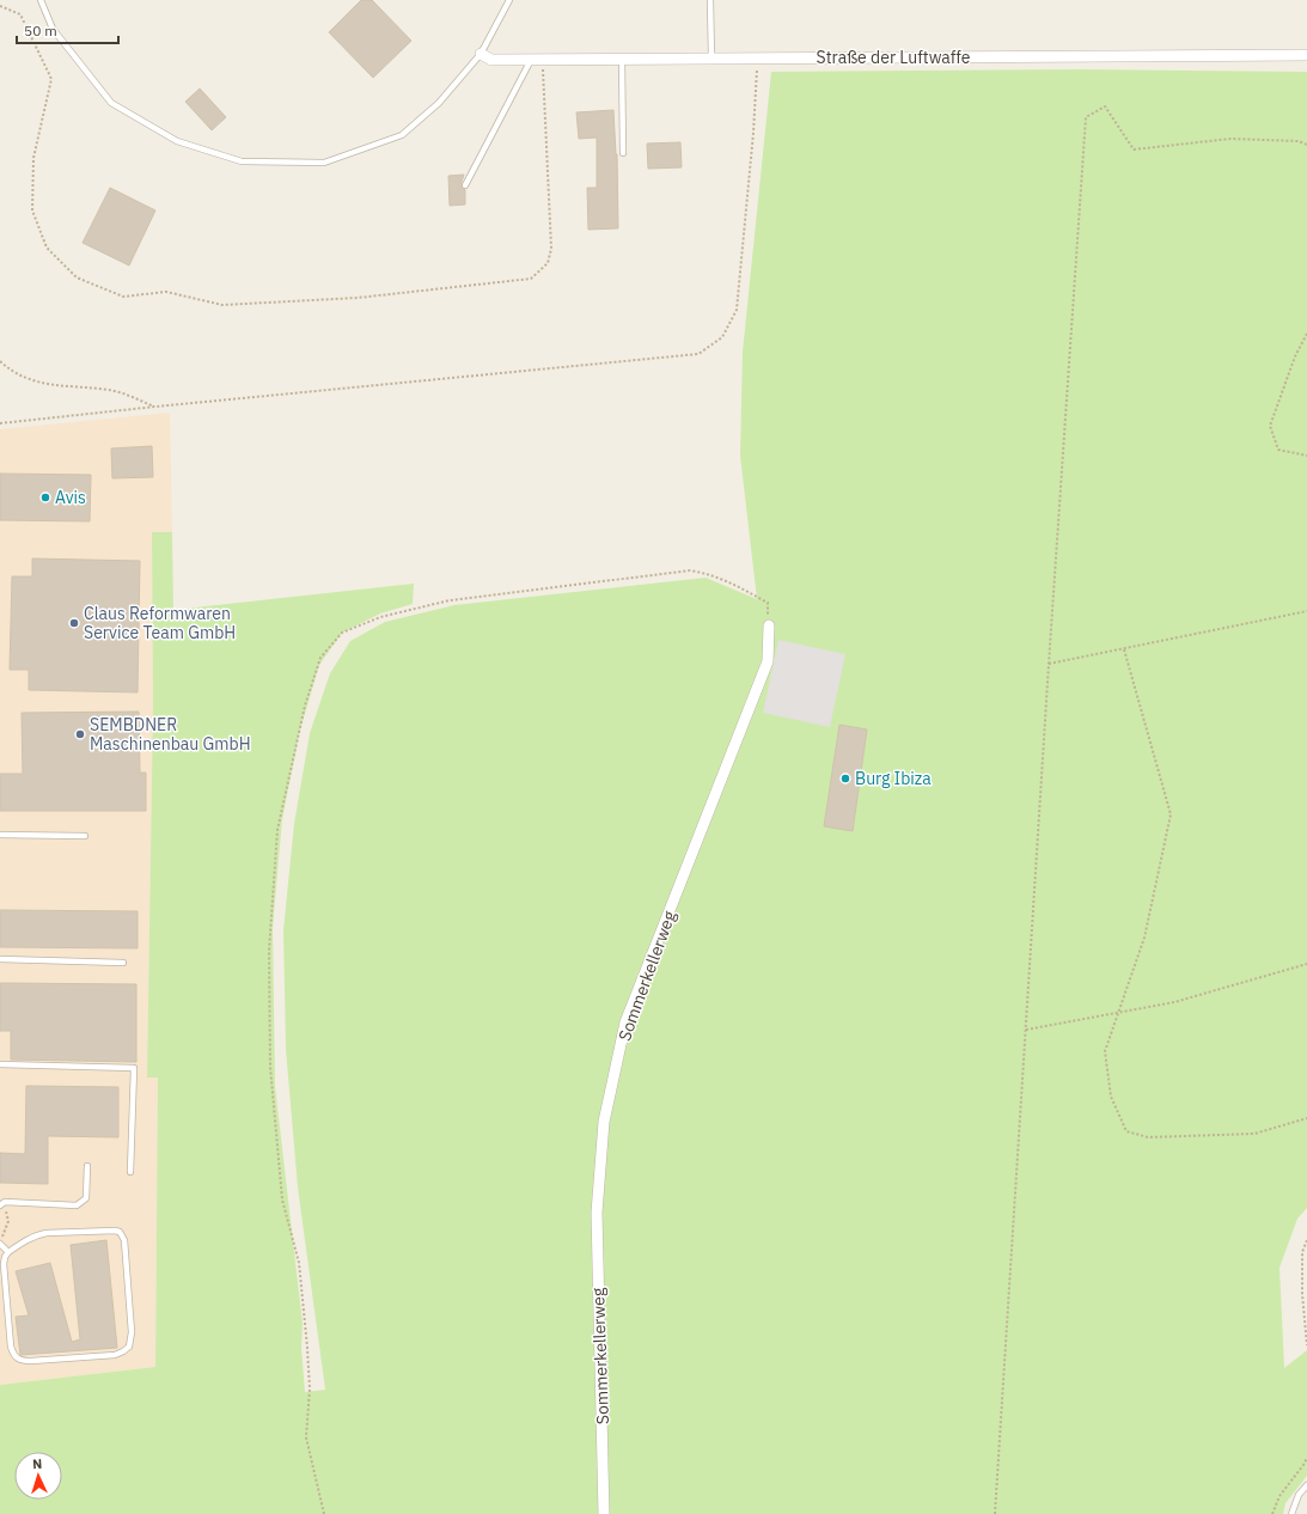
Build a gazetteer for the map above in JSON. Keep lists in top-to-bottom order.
{
  "streets": {
    "street": ["Straße der Luftwaffe", "Sommerkellerweg"]
  },
  "places": [
    "Avis",
    "Claus Reformwaren Service Team GmbH",
    "SEMBDNER Maschinenbau GmbH",
    "Burg Ibiza"
  ],
  "scale_bar": "50 m",
  "north": "top"
}
